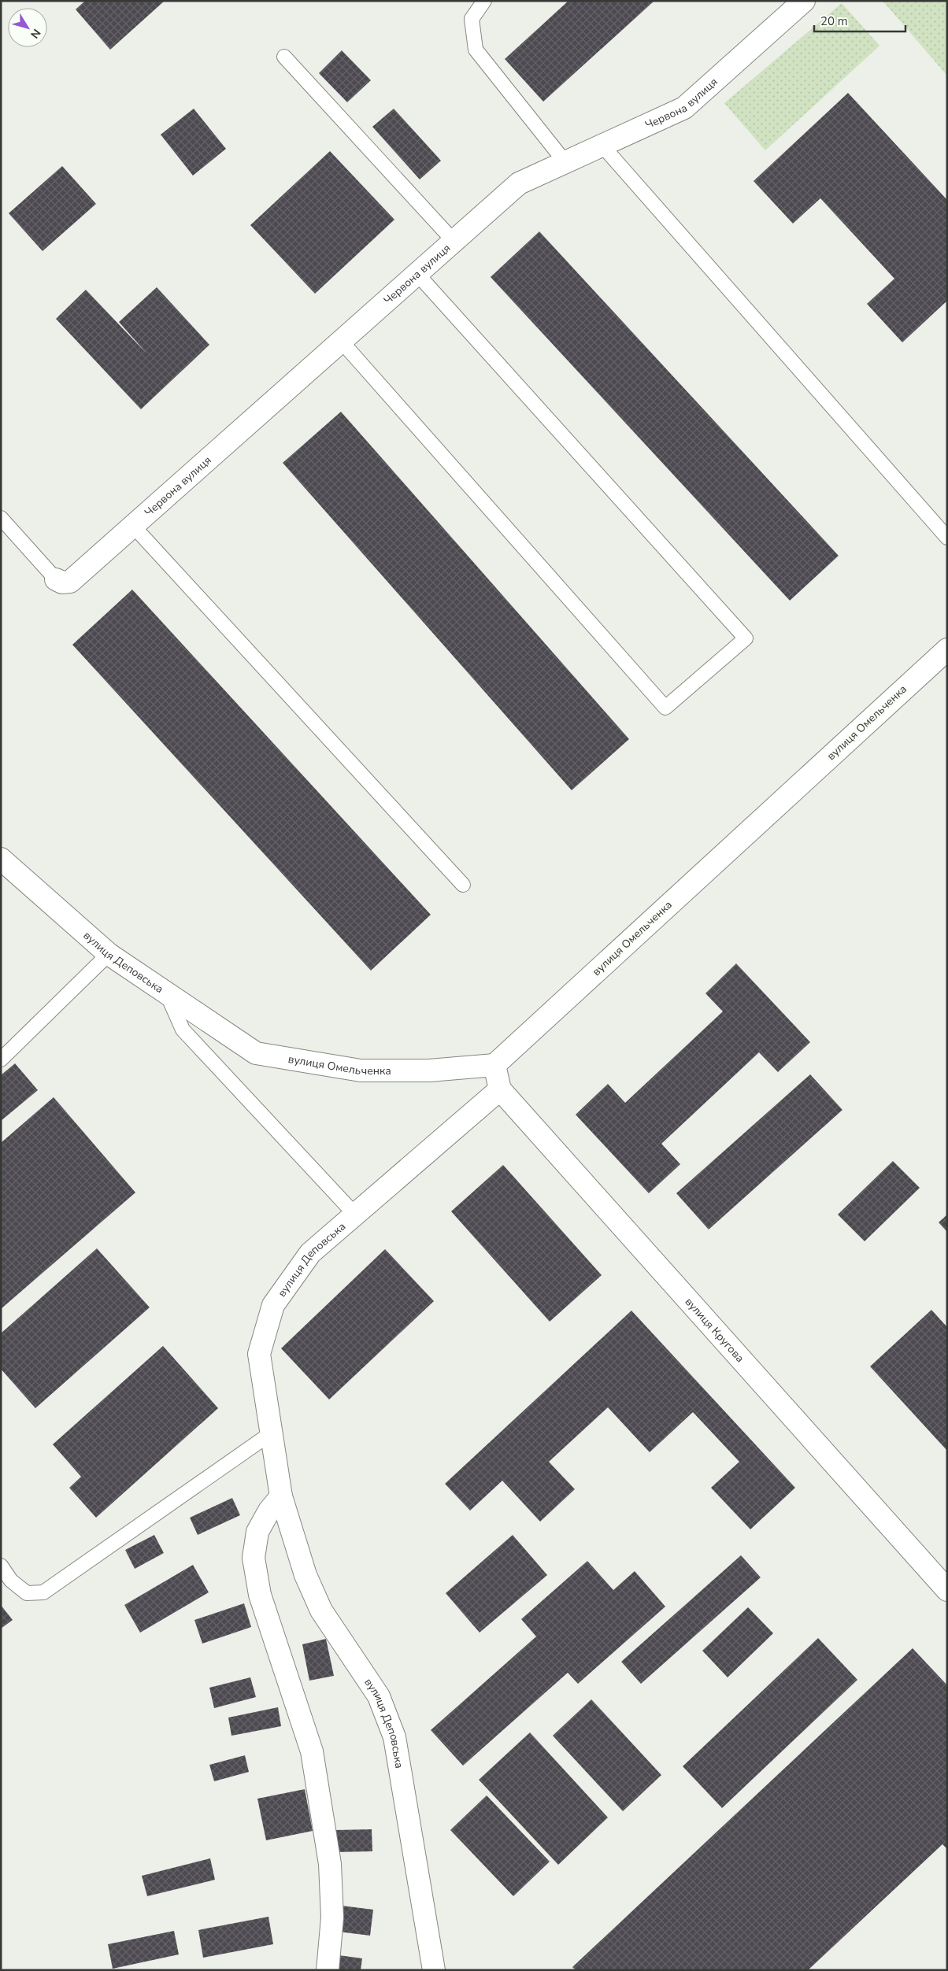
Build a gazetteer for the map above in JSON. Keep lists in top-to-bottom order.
{
  "streets": {
    "street": [
      "Червона вулиця",
      "вулиця Омельченка",
      "вулиця Деповська",
      "вулиця Кругова"
    ]
  },
  "crossings": [
    ["вулиця Омельченка", "вулиця Деповська"],
    ["вулиця Омельченка", "вулиця Кругова"],
    ["вулиця Деповська", "вулиця Кругова"]
  ],
  "scale_bar": "20 m",
  "north": "bottom right"
}
